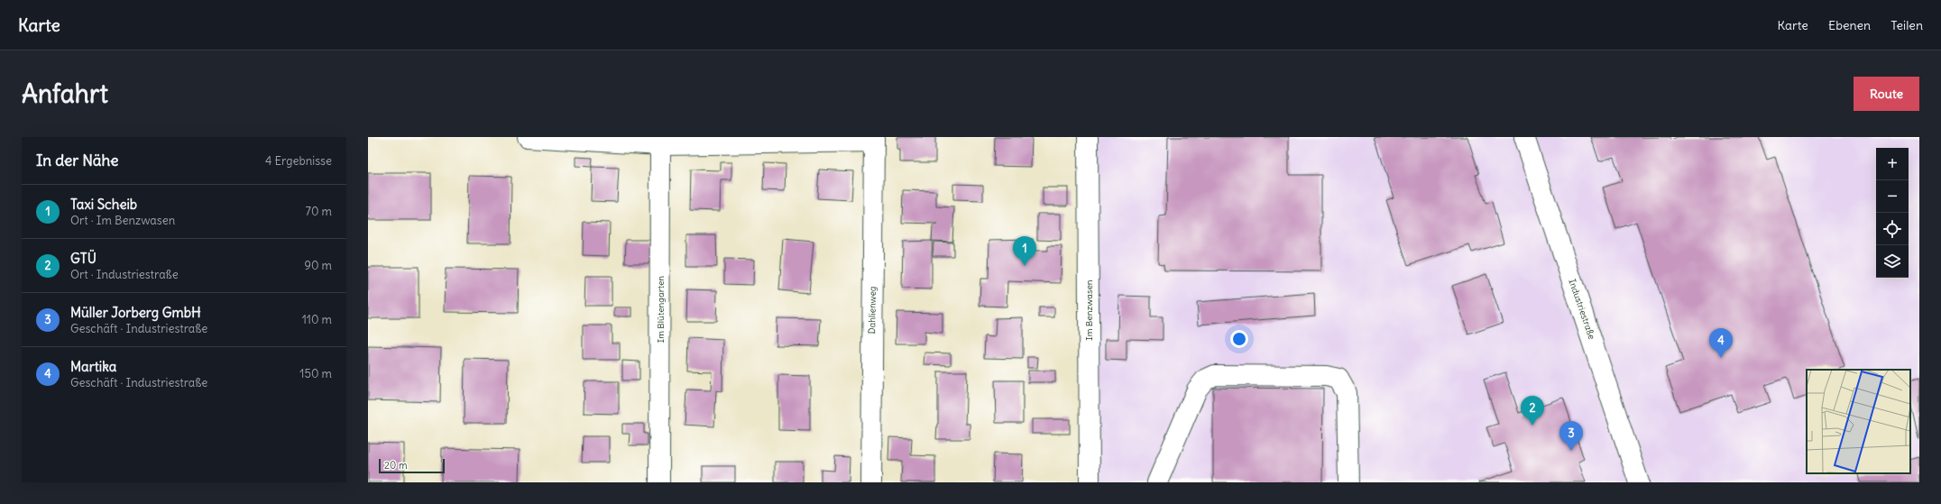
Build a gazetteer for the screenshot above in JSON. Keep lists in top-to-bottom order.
{
  "streets": {
    "street": [
      "Im Blütengarten",
      "Industriestraße",
      "Dahlienweg",
      "Im Benzwasen"
    ]
  },
  "scale_bar": "20 m",
  "page": {
    "header": "Karte",
    "nav": ["Karte", "Ebenen", "Teilen"],
    "buttons": "Route",
    "title": "Anfahrt",
    "heading": ["In der Nähe", "4 Ergebnisse"],
    "map_buttons": ["+", "−"],
    "list": [
      {
        "mark": "1",
        "name": "Taxi Scheib",
        "note": "Ort · Im Benzwasen",
        "value": "70 m"
      },
      {
        "mark": "2",
        "name": "GTÜ",
        "note": "Ort · Industriestraße",
        "value": "90 m"
      },
      {
        "mark": "3",
        "name": "Müller Jorberg GmbH",
        "note": "Geschäft · Industriestraße",
        "value": "110 m"
      },
      {
        "mark": "4",
        "name": "Martika",
        "note": "Geschäft · Industriestraße",
        "value": "150 m"
      }
    ],
    "pins": [
      "1",
      "4",
      "2",
      "3"
    ],
    "scale": "20 m"
  }
}
